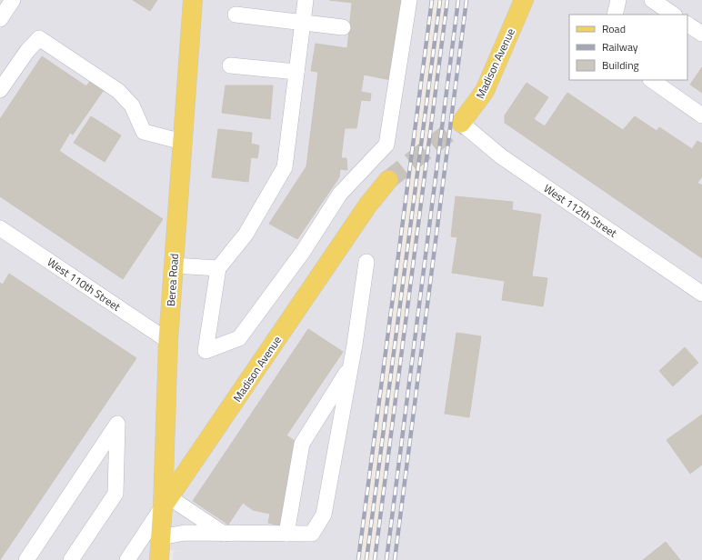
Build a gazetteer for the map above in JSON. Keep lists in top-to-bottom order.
{
  "streets": {
    "main road": ["Madison Avenue", "Berea Road"],
    "street": ["West 112th Street", "West 110th Street"]
  },
  "crossings": [
    ["Madison Avenue", "West 112th Street"],
    ["Madison Avenue", "Berea Road"],
    ["Berea Road", "West 110th Street"]
  ],
  "legend": ["Road", "Railway", "Building"]
}
